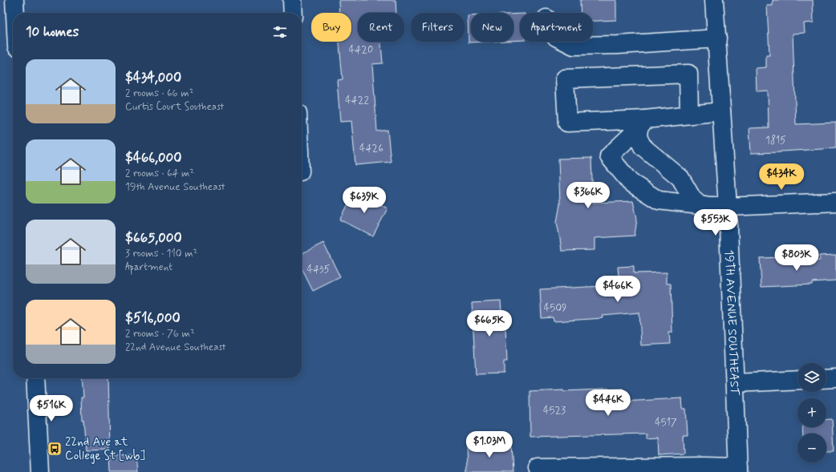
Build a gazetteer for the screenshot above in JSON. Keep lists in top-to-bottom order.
{
  "streets": {
    "street": ["19TH AVENUE SOUTHEAST"]
  },
  "places": {
    "bus stop": ["22nd Ave at College St [wb]"]
  },
  "house_numbers": [
    "4420",
    "4422",
    "1815",
    "4426",
    "4435",
    "4509",
    "4523",
    "4517"
  ],
  "page": {
    "chip": [
      "Buy",
      "Rent",
      "Filters",
      "New",
      "Apartment"
    ],
    "heading": "10 homes",
    "list": [
      {
        "name": "$434,000",
        "note": "2 rooms · 66 m² · Curtis Court Southeast"
      },
      {
        "name": "$466,000",
        "note": "2 rooms · 64 m² · 19th Avenue Southeast"
      },
      {
        "name": "$665,000",
        "note": "3 rooms · 110 m² · Apartment"
      },
      {
        "name": "$516,000",
        "note": "2 rooms · 76 m² · 22nd Avenue Southeast"
      }
    ],
    "price": [
      "$434K",
      "$366K",
      "$639K",
      "$553K",
      "$803K",
      "$466K",
      "$665K",
      "$446K",
      "$516K",
      "$1.03M"
    ],
    "map_buttons": ["+", "−"]
  }
}
